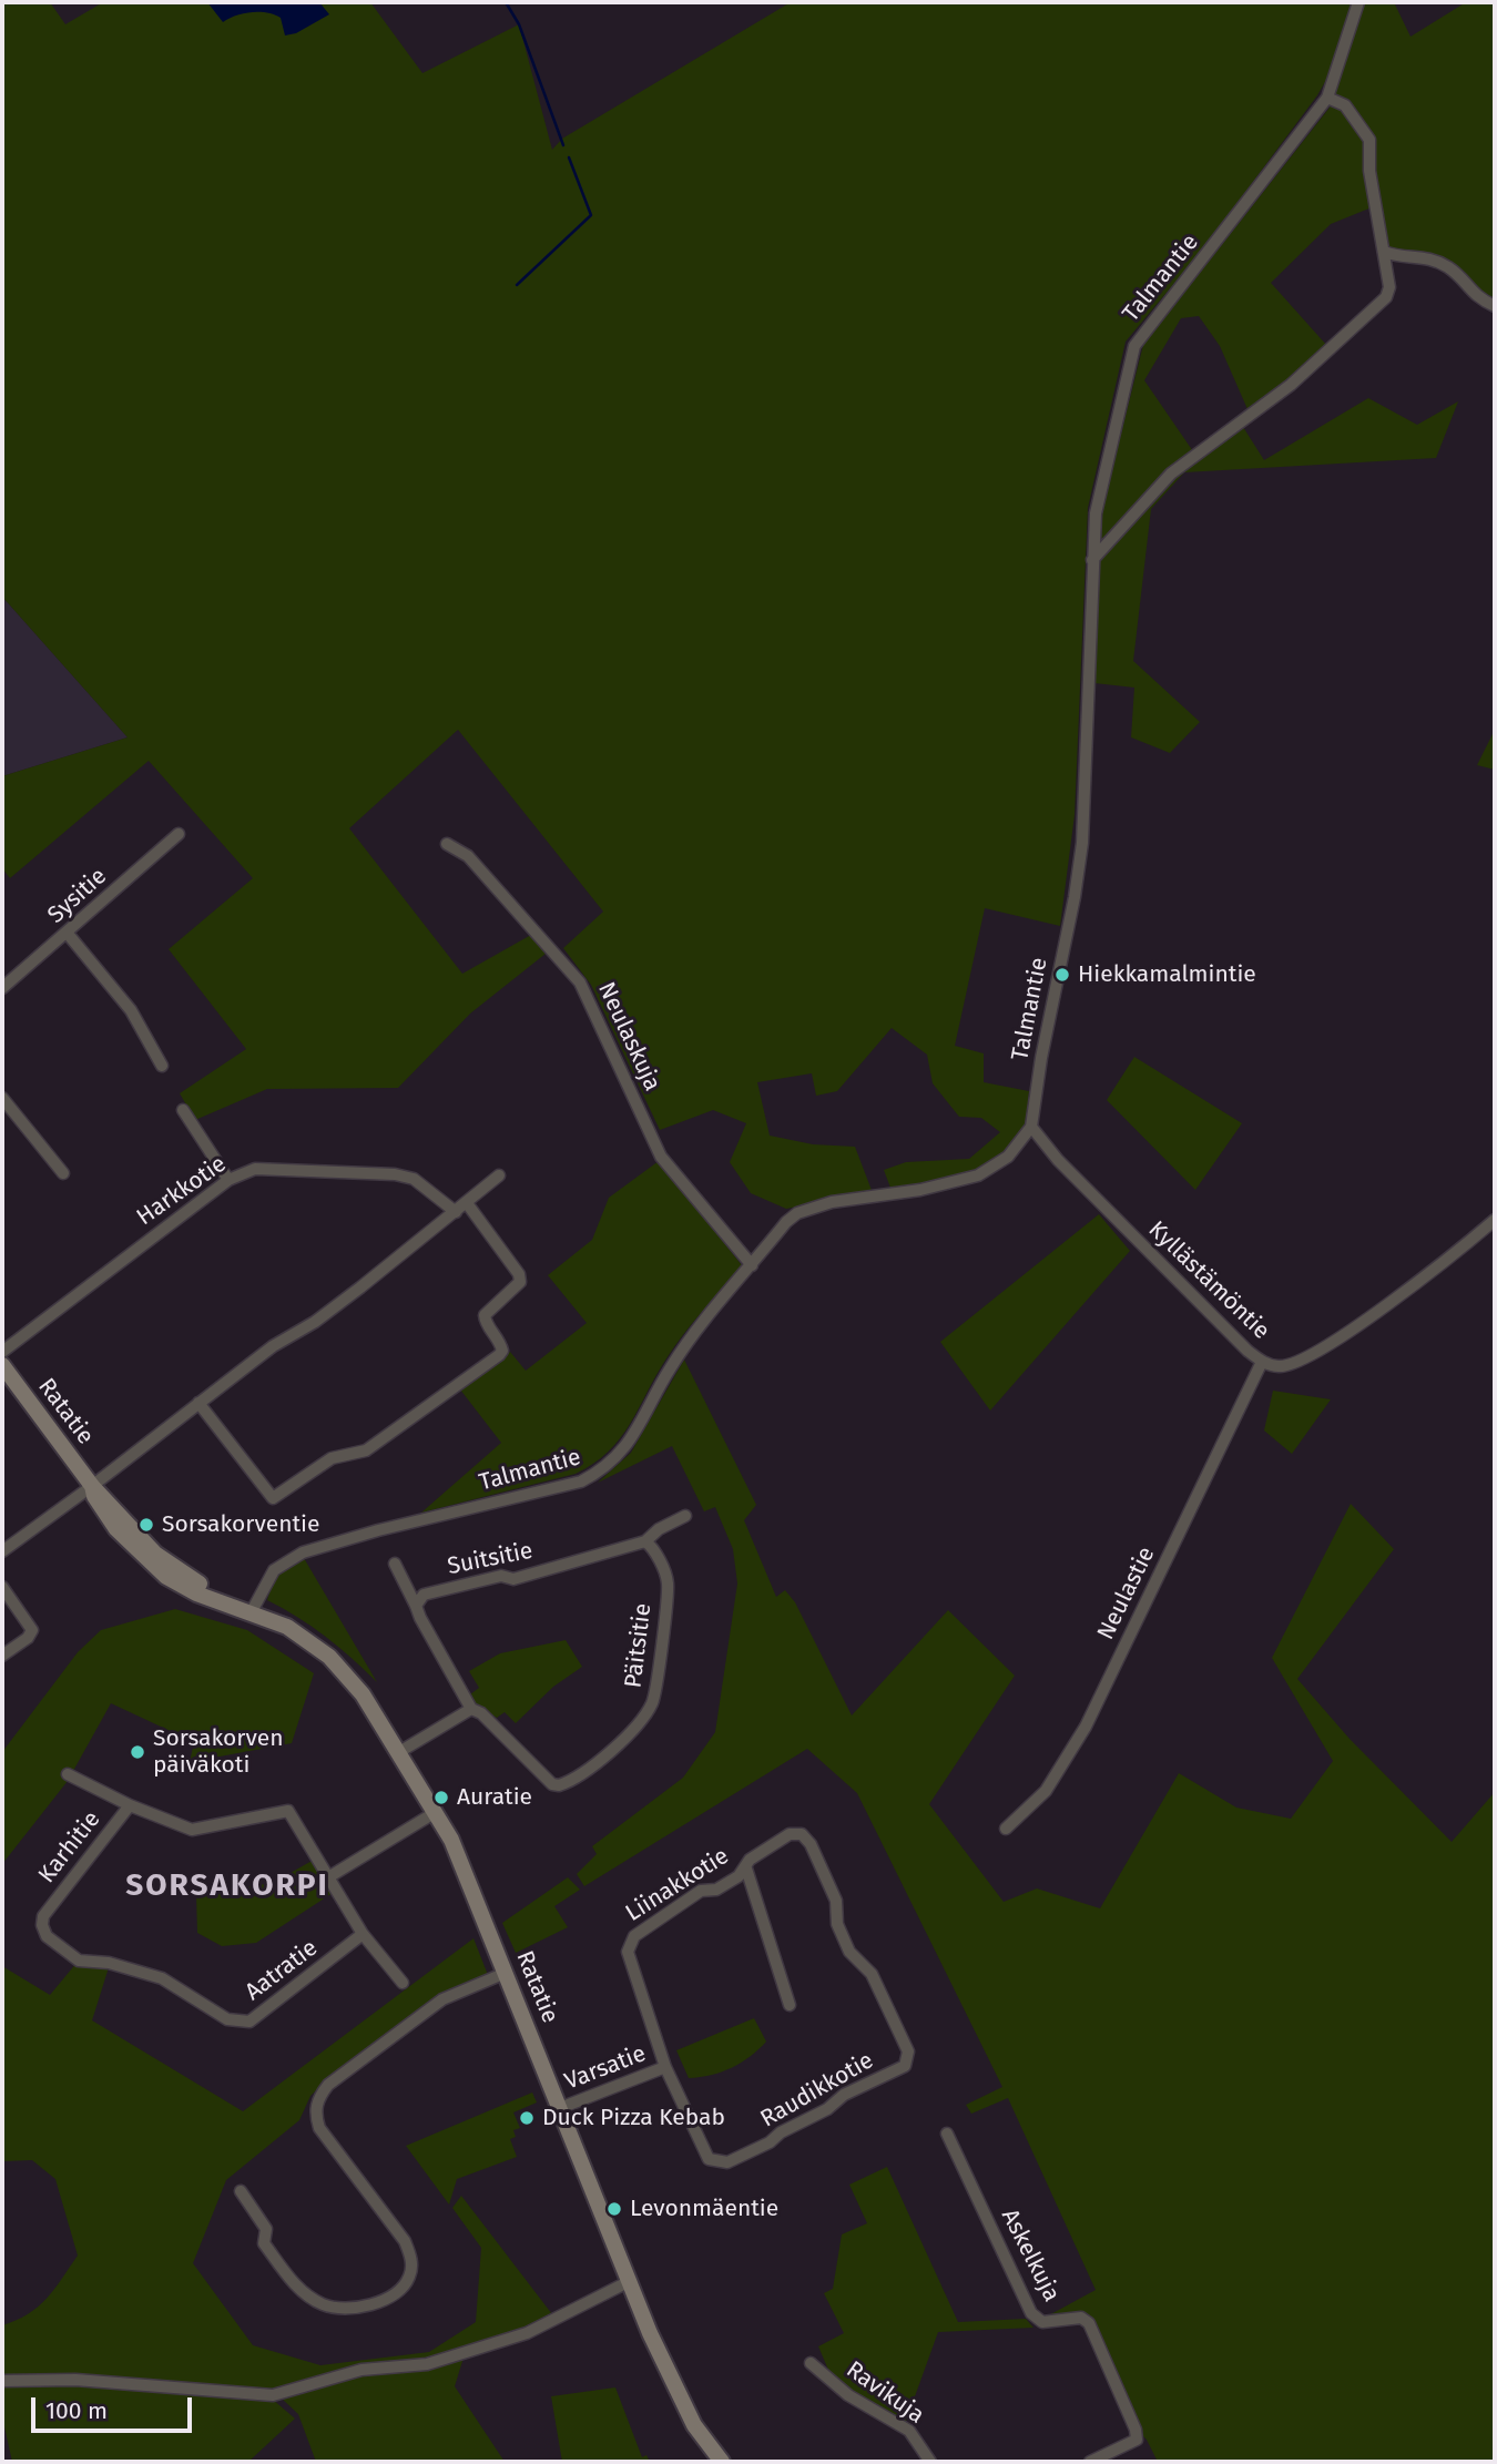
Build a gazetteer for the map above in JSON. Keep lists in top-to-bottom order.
{
  "streets": {
    "street": [
      "Talmantie",
      "Sysitie",
      "Neulaskuja",
      "Harkkotie",
      "Kyllästämöntie",
      "Ratatie",
      "Suitsitie",
      "Neulastie",
      "Päitsitie",
      "Karhitie",
      "Liinakkotie",
      "Aatratie",
      "Varsatie",
      "Raudikkotie",
      "Askelkuja",
      "Ravikuja"
    ]
  },
  "crossings": [
    ["Talmantie", "Neulaskuja"],
    ["Talmantie", "Kyllästämöntie"],
    ["Talmantie", "Ratatie"],
    ["Kyllästämöntie", "Neulastie"],
    ["Ratatie", "Varsatie"],
    ["Suitsitie", "Päitsitie"],
    ["Karhitie", "Aatratie"],
    ["Liinakkotie", "Varsatie"],
    ["Liinakkotie", "Raudikkotie"],
    ["Varsatie", "Raudikkotie"]
  ],
  "districts": ["SORSAKORPI"],
  "places": [
    "Hiekkamalmintie",
    "Sorsakorventie",
    "Sorsakorven päiväkoti",
    "Auratie",
    "Duck Pizza Kebab",
    "Levonmäentie"
  ],
  "scale_bar": "100 m"
}
